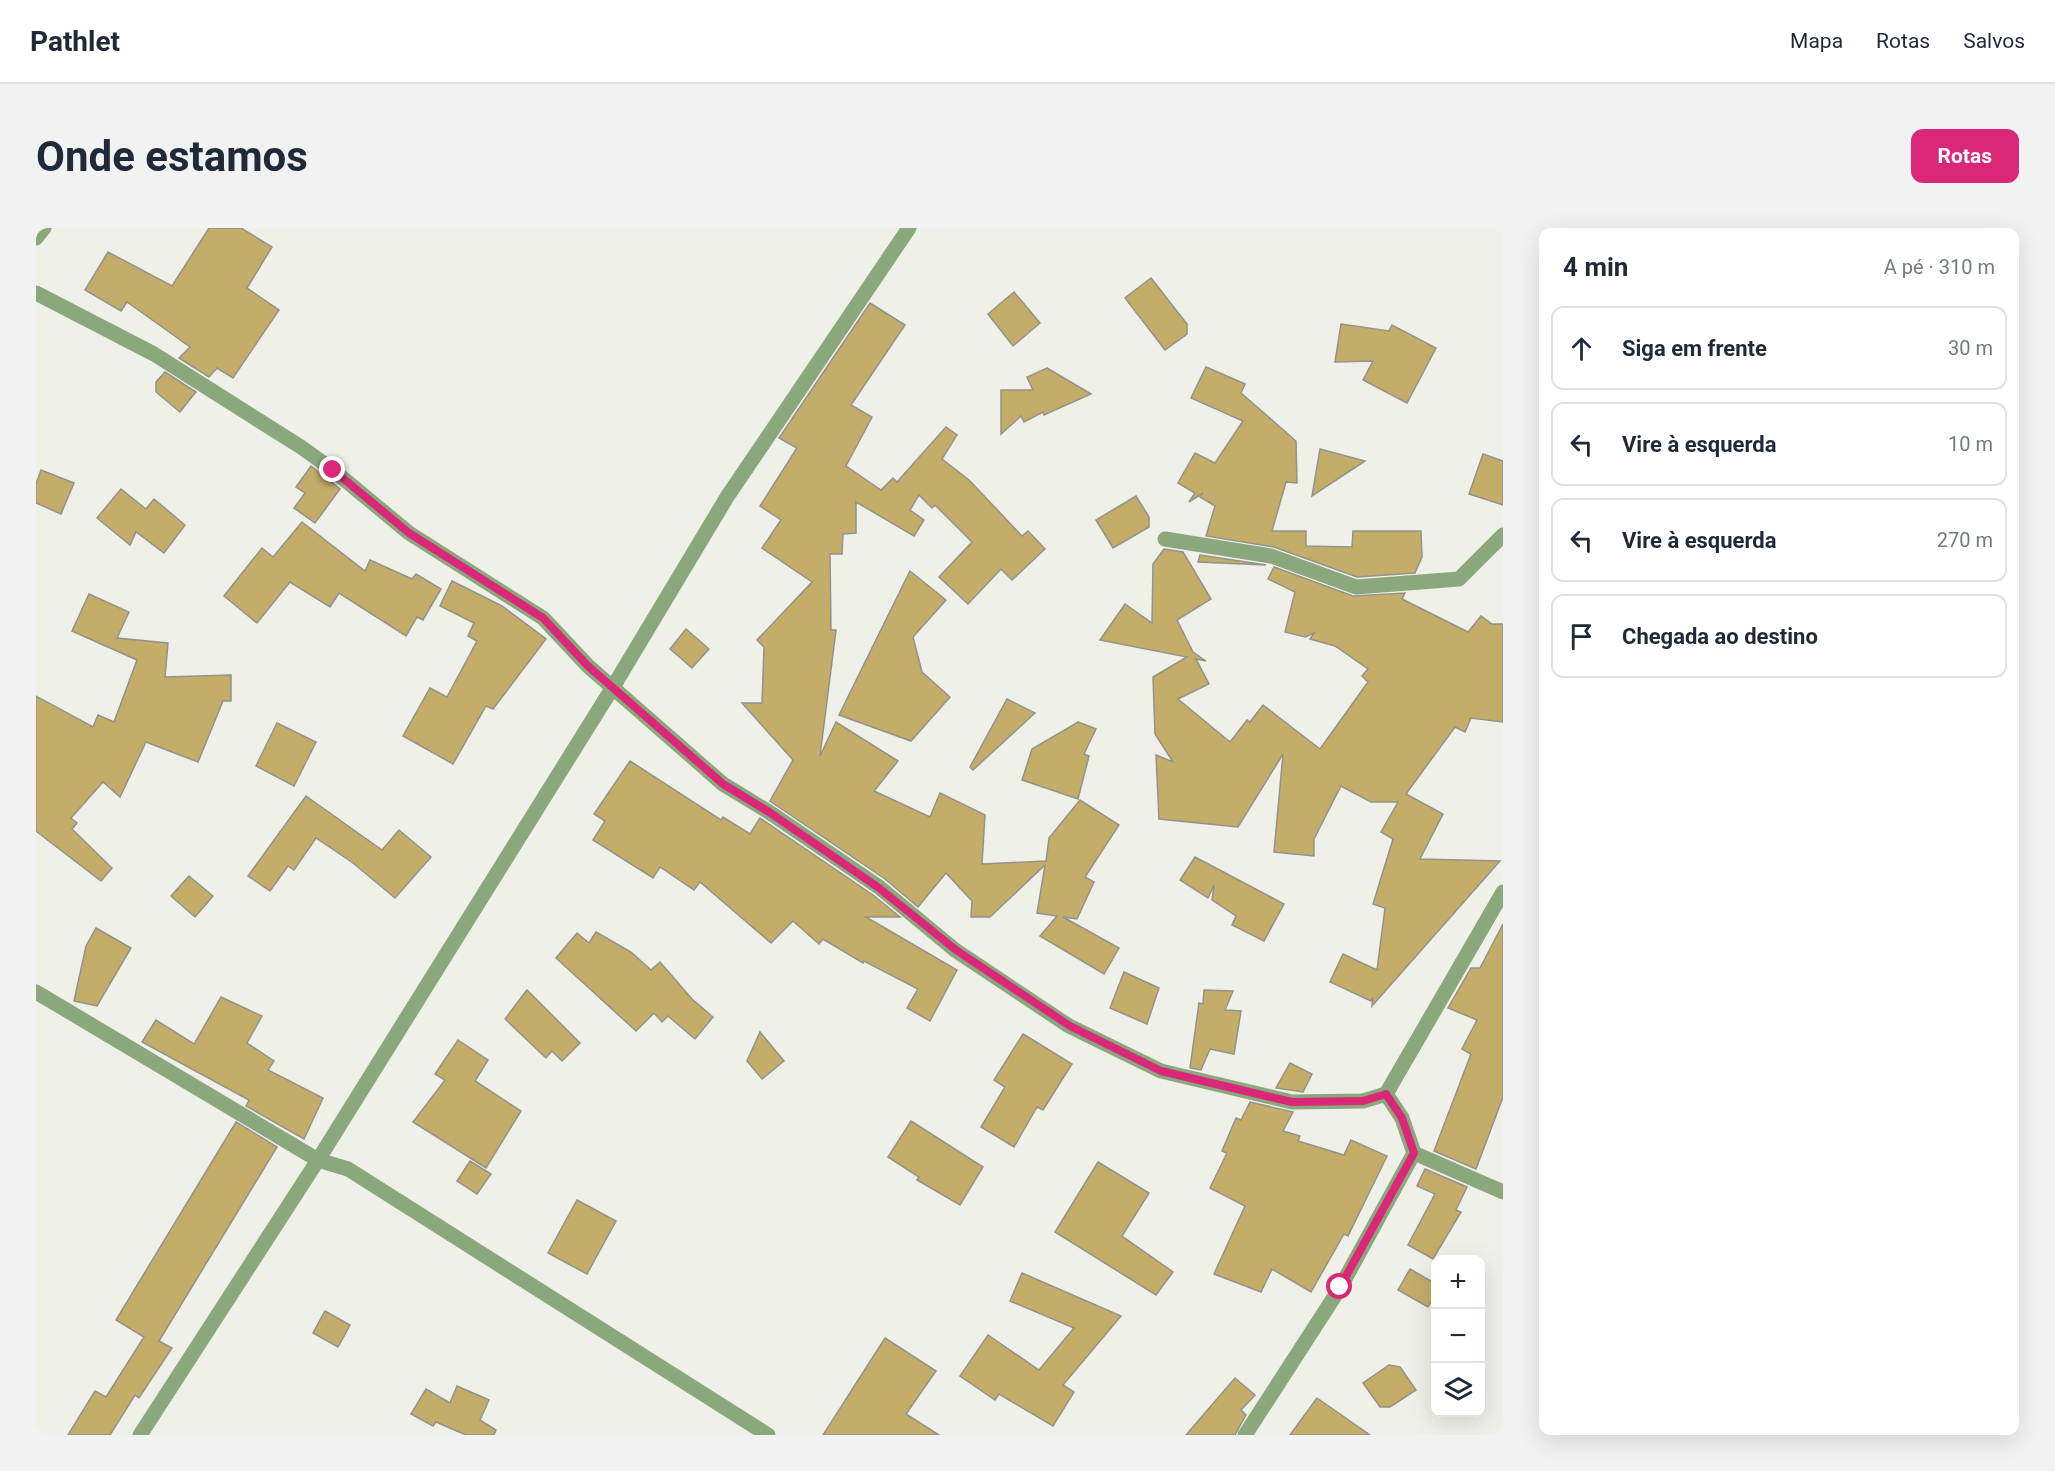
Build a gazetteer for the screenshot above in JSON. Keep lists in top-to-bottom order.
{
  "page": {
    "header": "Pathlet",
    "nav": ["Mapa", "Rotas", "Salvos"],
    "buttons": "Rotas",
    "title": "Onde estamos",
    "heading": ["4 min", "A pé · 310 m"],
    "list": [
      ["Siga em frente", "30 m"],
      ["Vire à esquerda", "10 m"],
      ["Vire à esquerda", "270 m"],
      "Chegada ao destino"
    ],
    "map_buttons": ["+", "−"]
  }
}
